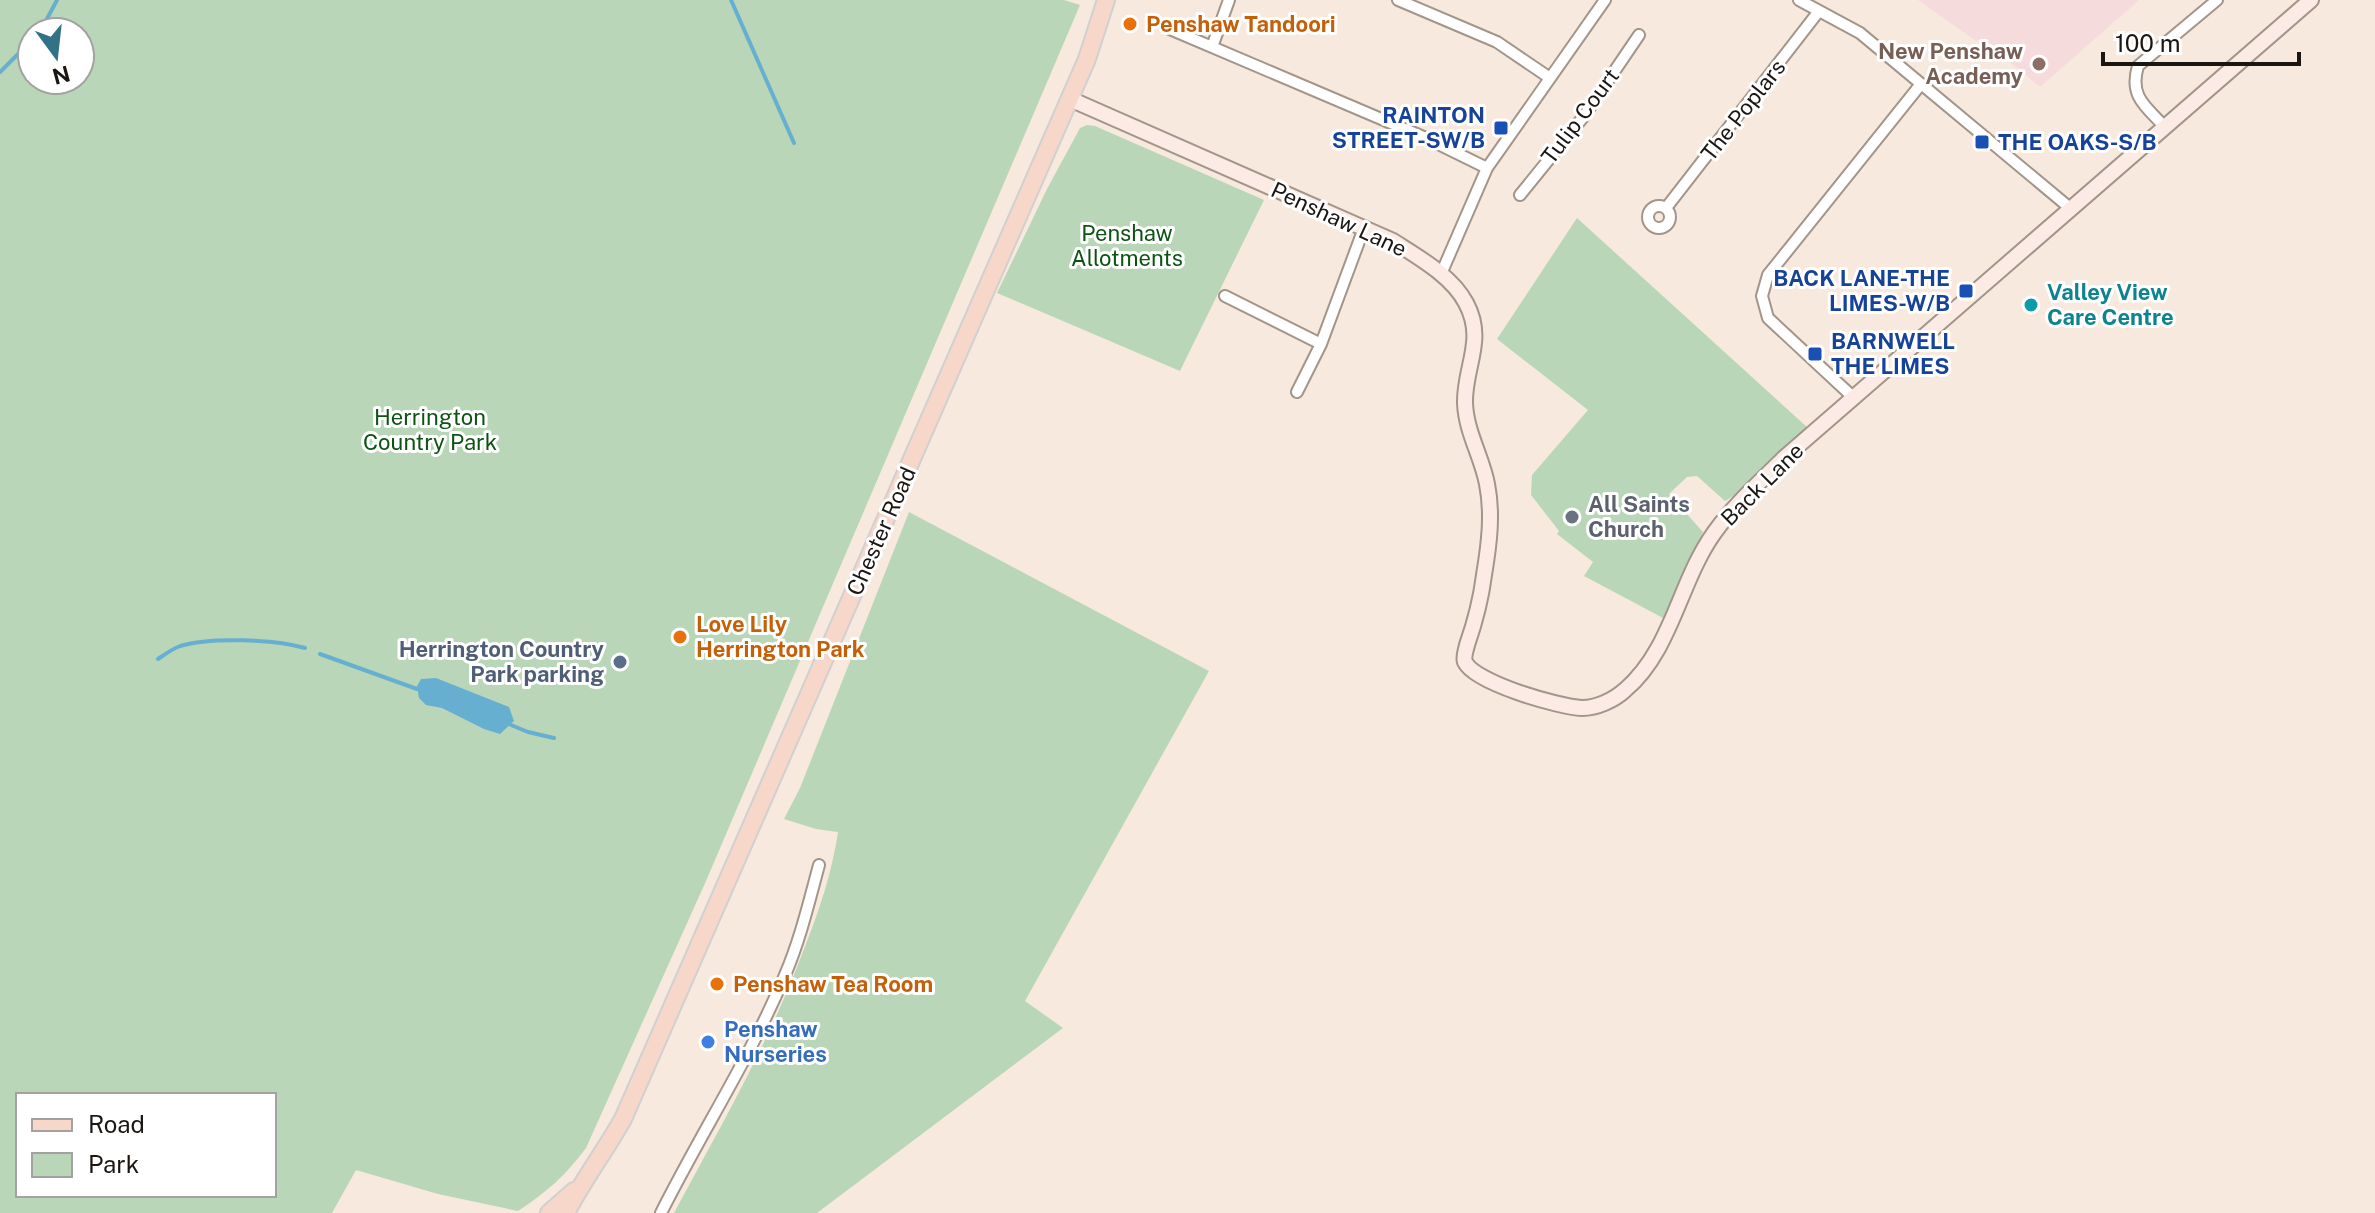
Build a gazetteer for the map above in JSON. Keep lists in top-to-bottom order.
{
  "streets": {
    "main road": ["Chester Road"],
    "street": [
      "The Poplars",
      "Tulip Court",
      "Penshaw Lane",
      "Back Lane"
    ]
  },
  "crossings": [
    ["Penshaw Lane", "Back Lane"],
    ["Penshaw Lane", "Chester Road"]
  ],
  "parks": ["Penshaw Allotments", "Herrington Country Park"],
  "places": {
    "other": [
      "Penshaw Tandoori",
      "New Penshaw Academy",
      "Valley View Care Centre",
      "All Saints Church",
      "Love Lily Herrington Park",
      "Herrington Country Park parking",
      "Penshaw Tea Room",
      "Penshaw Nurseries"
    ],
    "transit": [
      "RAINTON STREET-SW/B",
      "THE OAKS-S/B",
      "BACK LANE-THE LIMES-W/B",
      "BARNWELL THE LIMES"
    ]
  },
  "legend": ["Road", "Park"],
  "scale_bar": "100 m",
  "north": "bottom"
}
